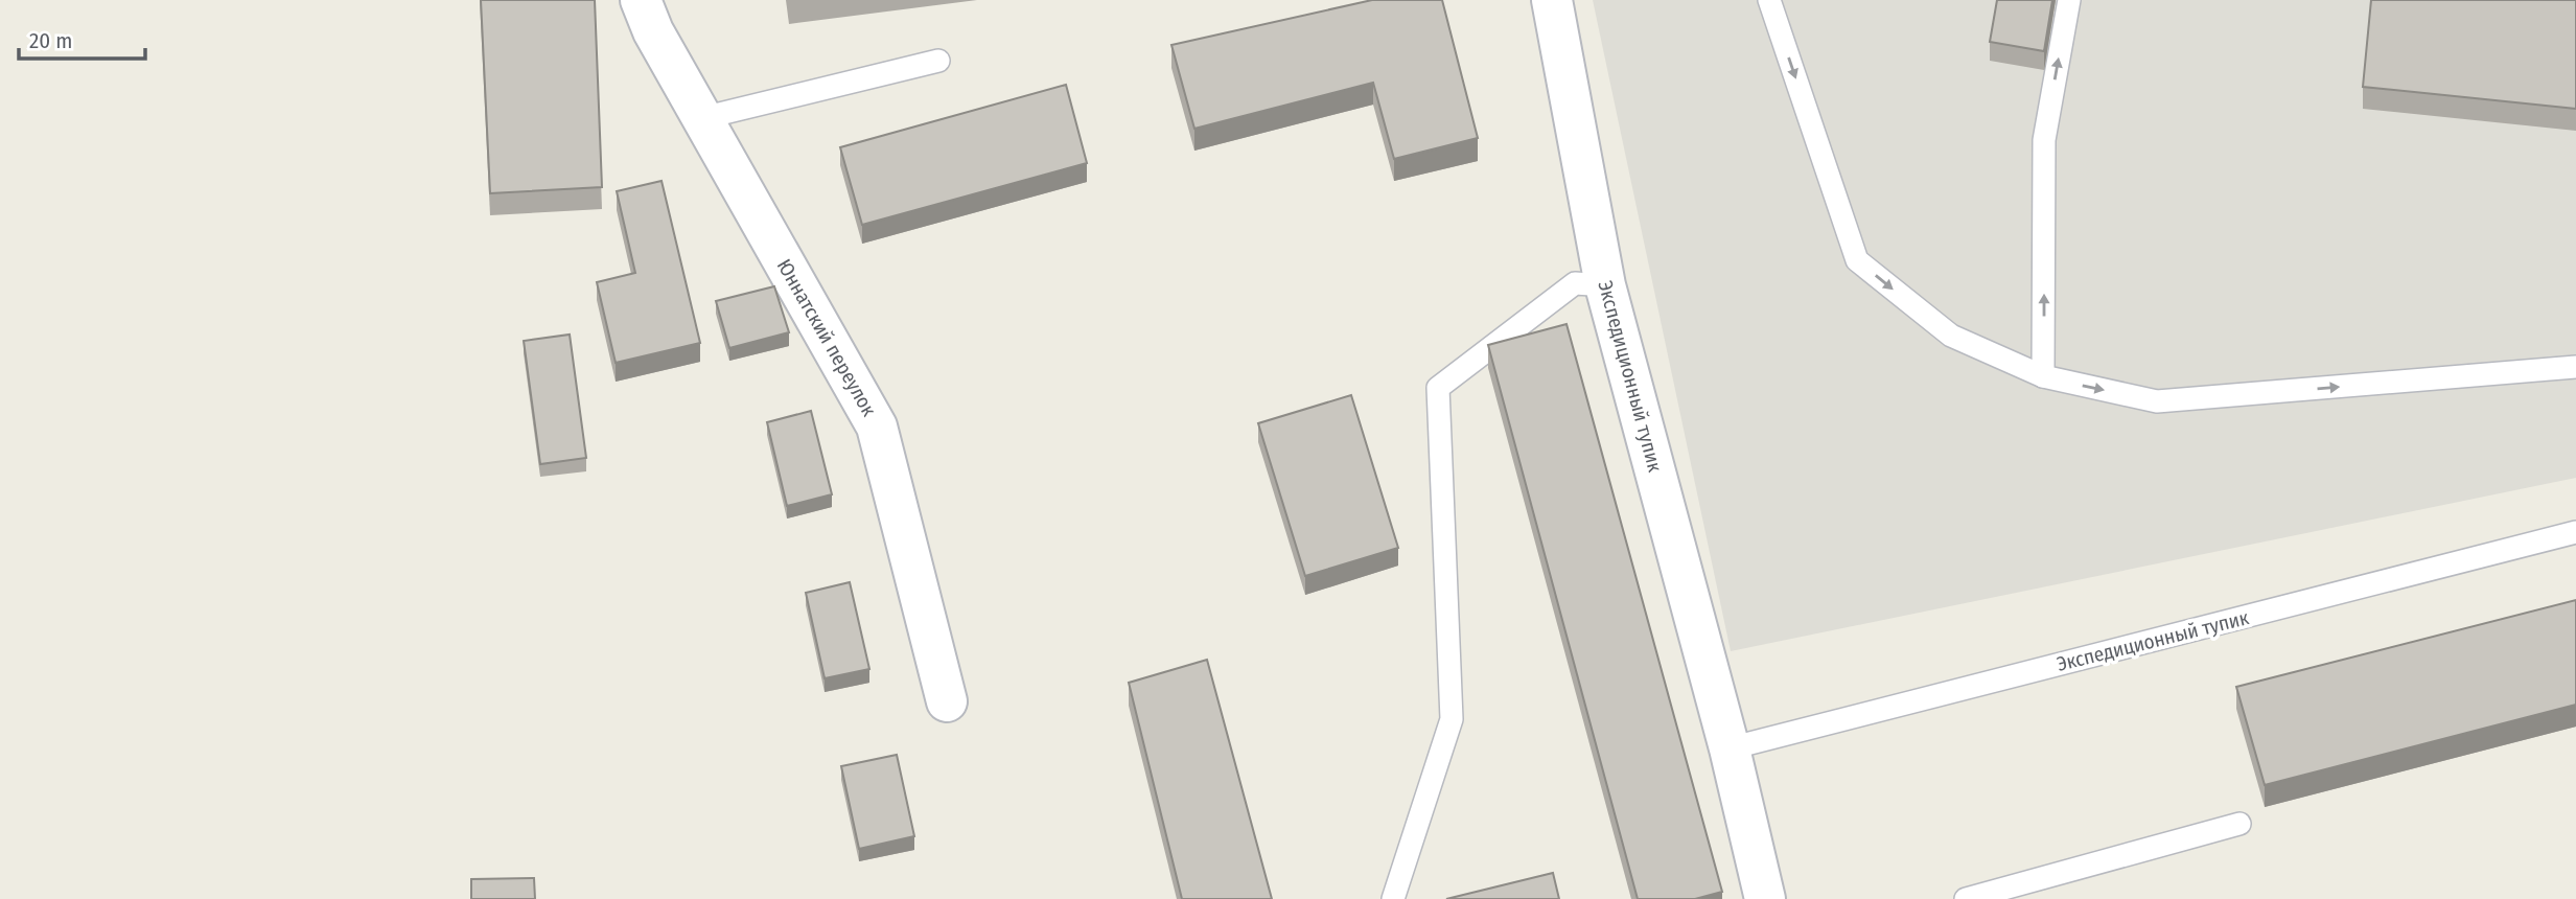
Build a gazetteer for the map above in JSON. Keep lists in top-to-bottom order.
{
  "streets": {
    "street": ["Юннатский переулок", "Экспедиционный тупик"]
  },
  "scale_bar": "20 m"
}
